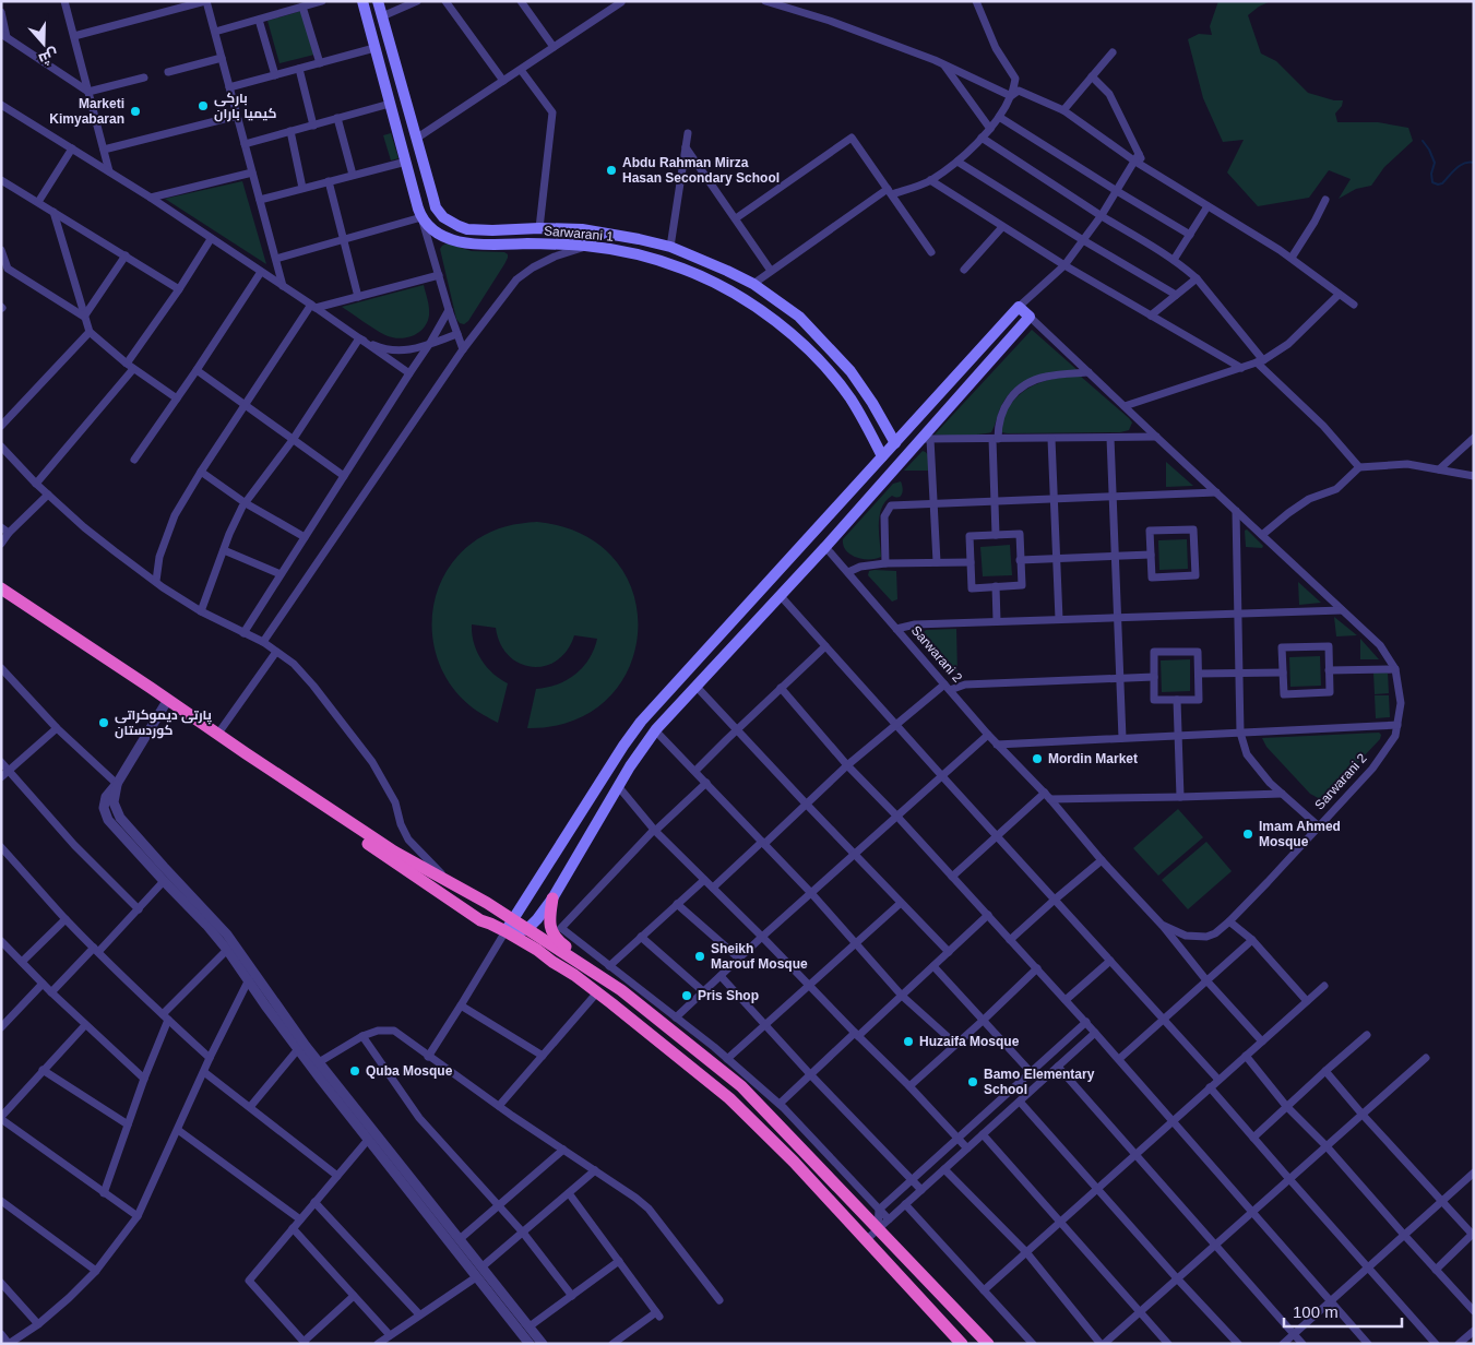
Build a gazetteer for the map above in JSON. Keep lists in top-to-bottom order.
{
  "streets": {
    "main road": ["Sarwarani 1", "Sarwarani 2"]
  },
  "places": [
    "باركى كيميا باران",
    "Marketi Kimyabaran",
    "Abdu Rahman Mirza Hasan Secondary School",
    "پارتی دیموکراتی کوردستان",
    "Mordin Market",
    "Imam Ahmed Mosque",
    "Sheikh Marouf Mosque",
    "Pris Shop",
    "Huzaifa Mosque",
    "Quba Mosque",
    "Bamo Elementary School"
  ],
  "scale_bar": "100 m",
  "north": "bottom"
}
